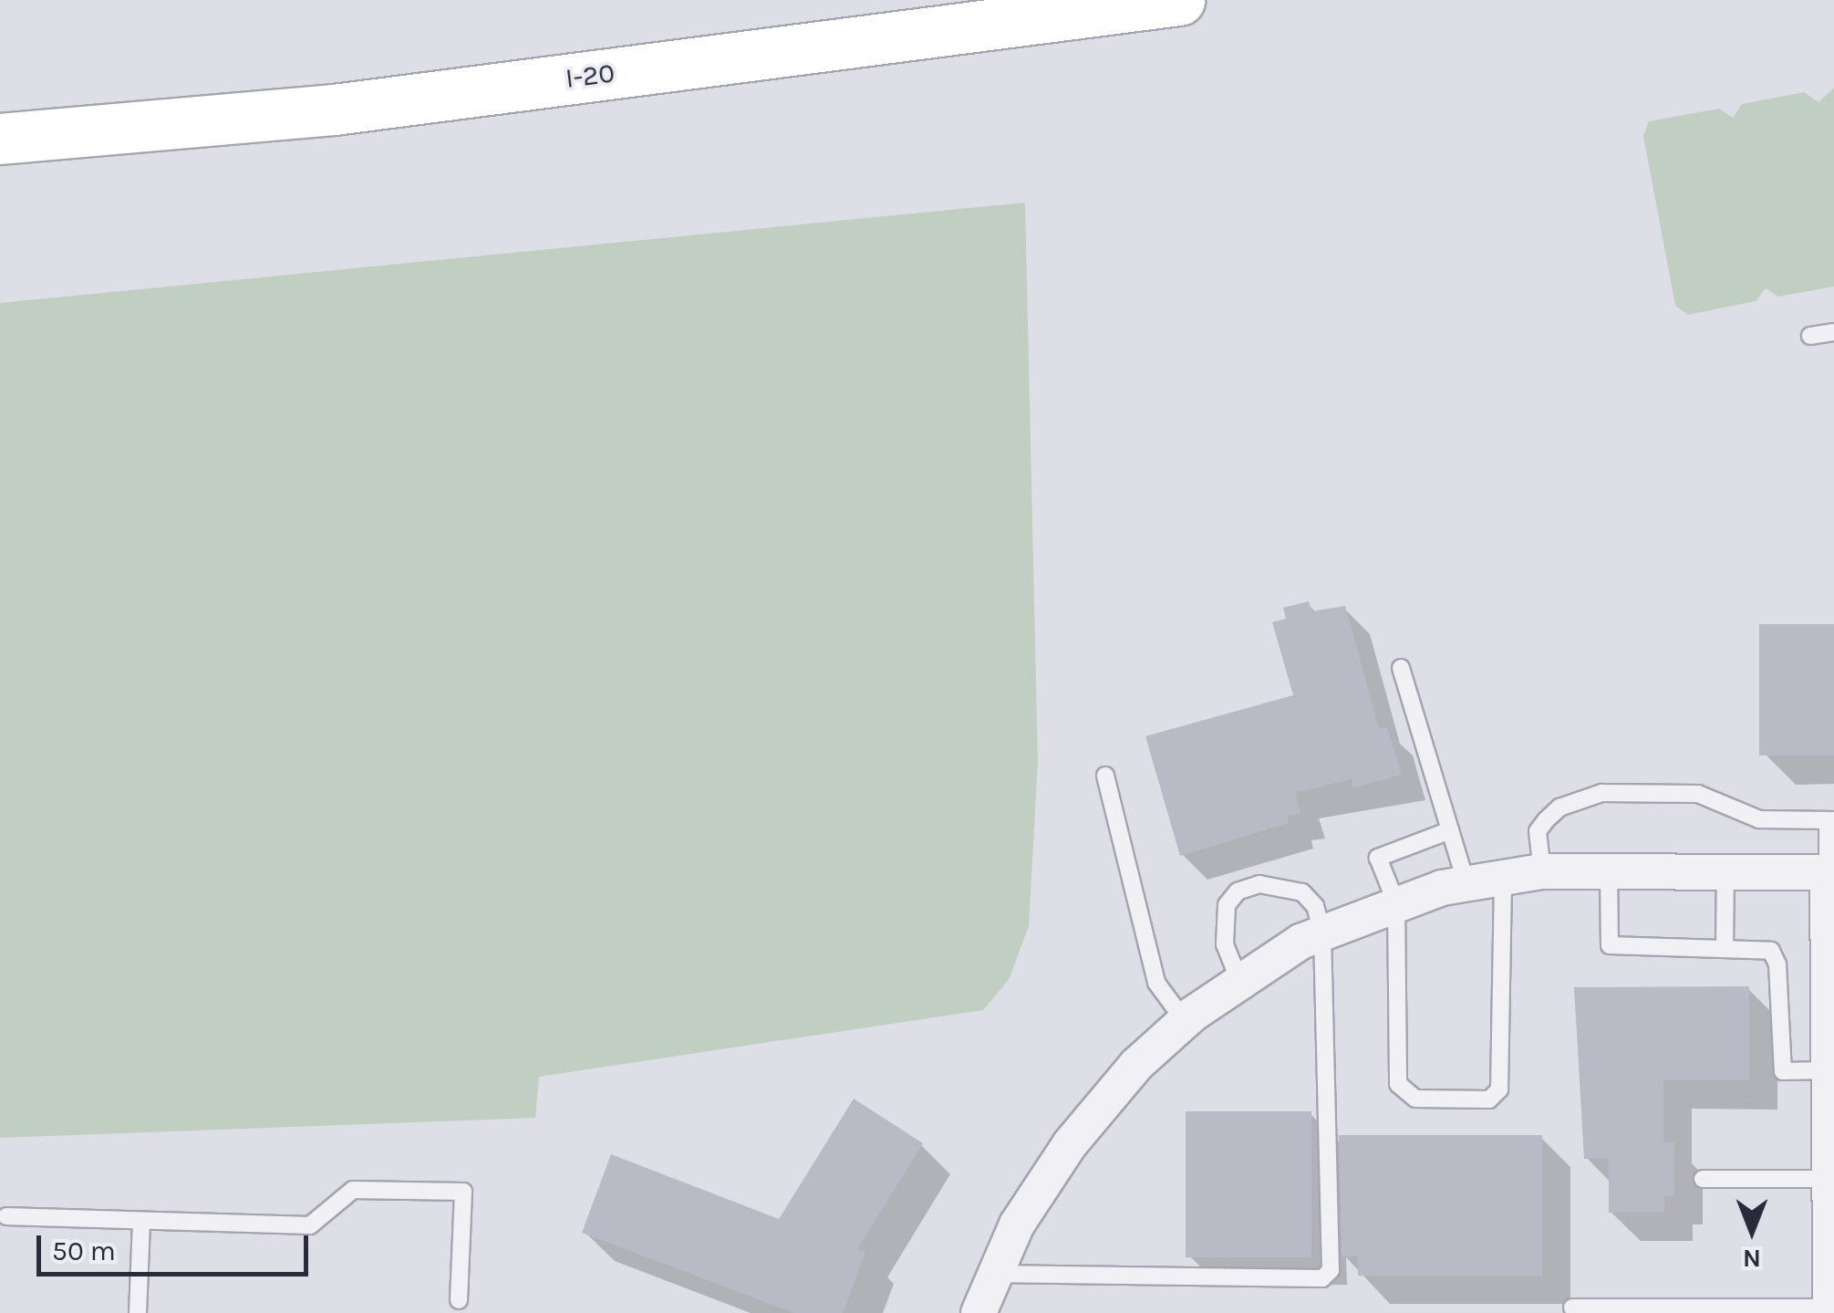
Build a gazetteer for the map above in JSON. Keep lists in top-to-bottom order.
{
  "streets": {
    "highway": ["I-20"]
  },
  "scale_bar": "50 m",
  "north": "bottom"
}
